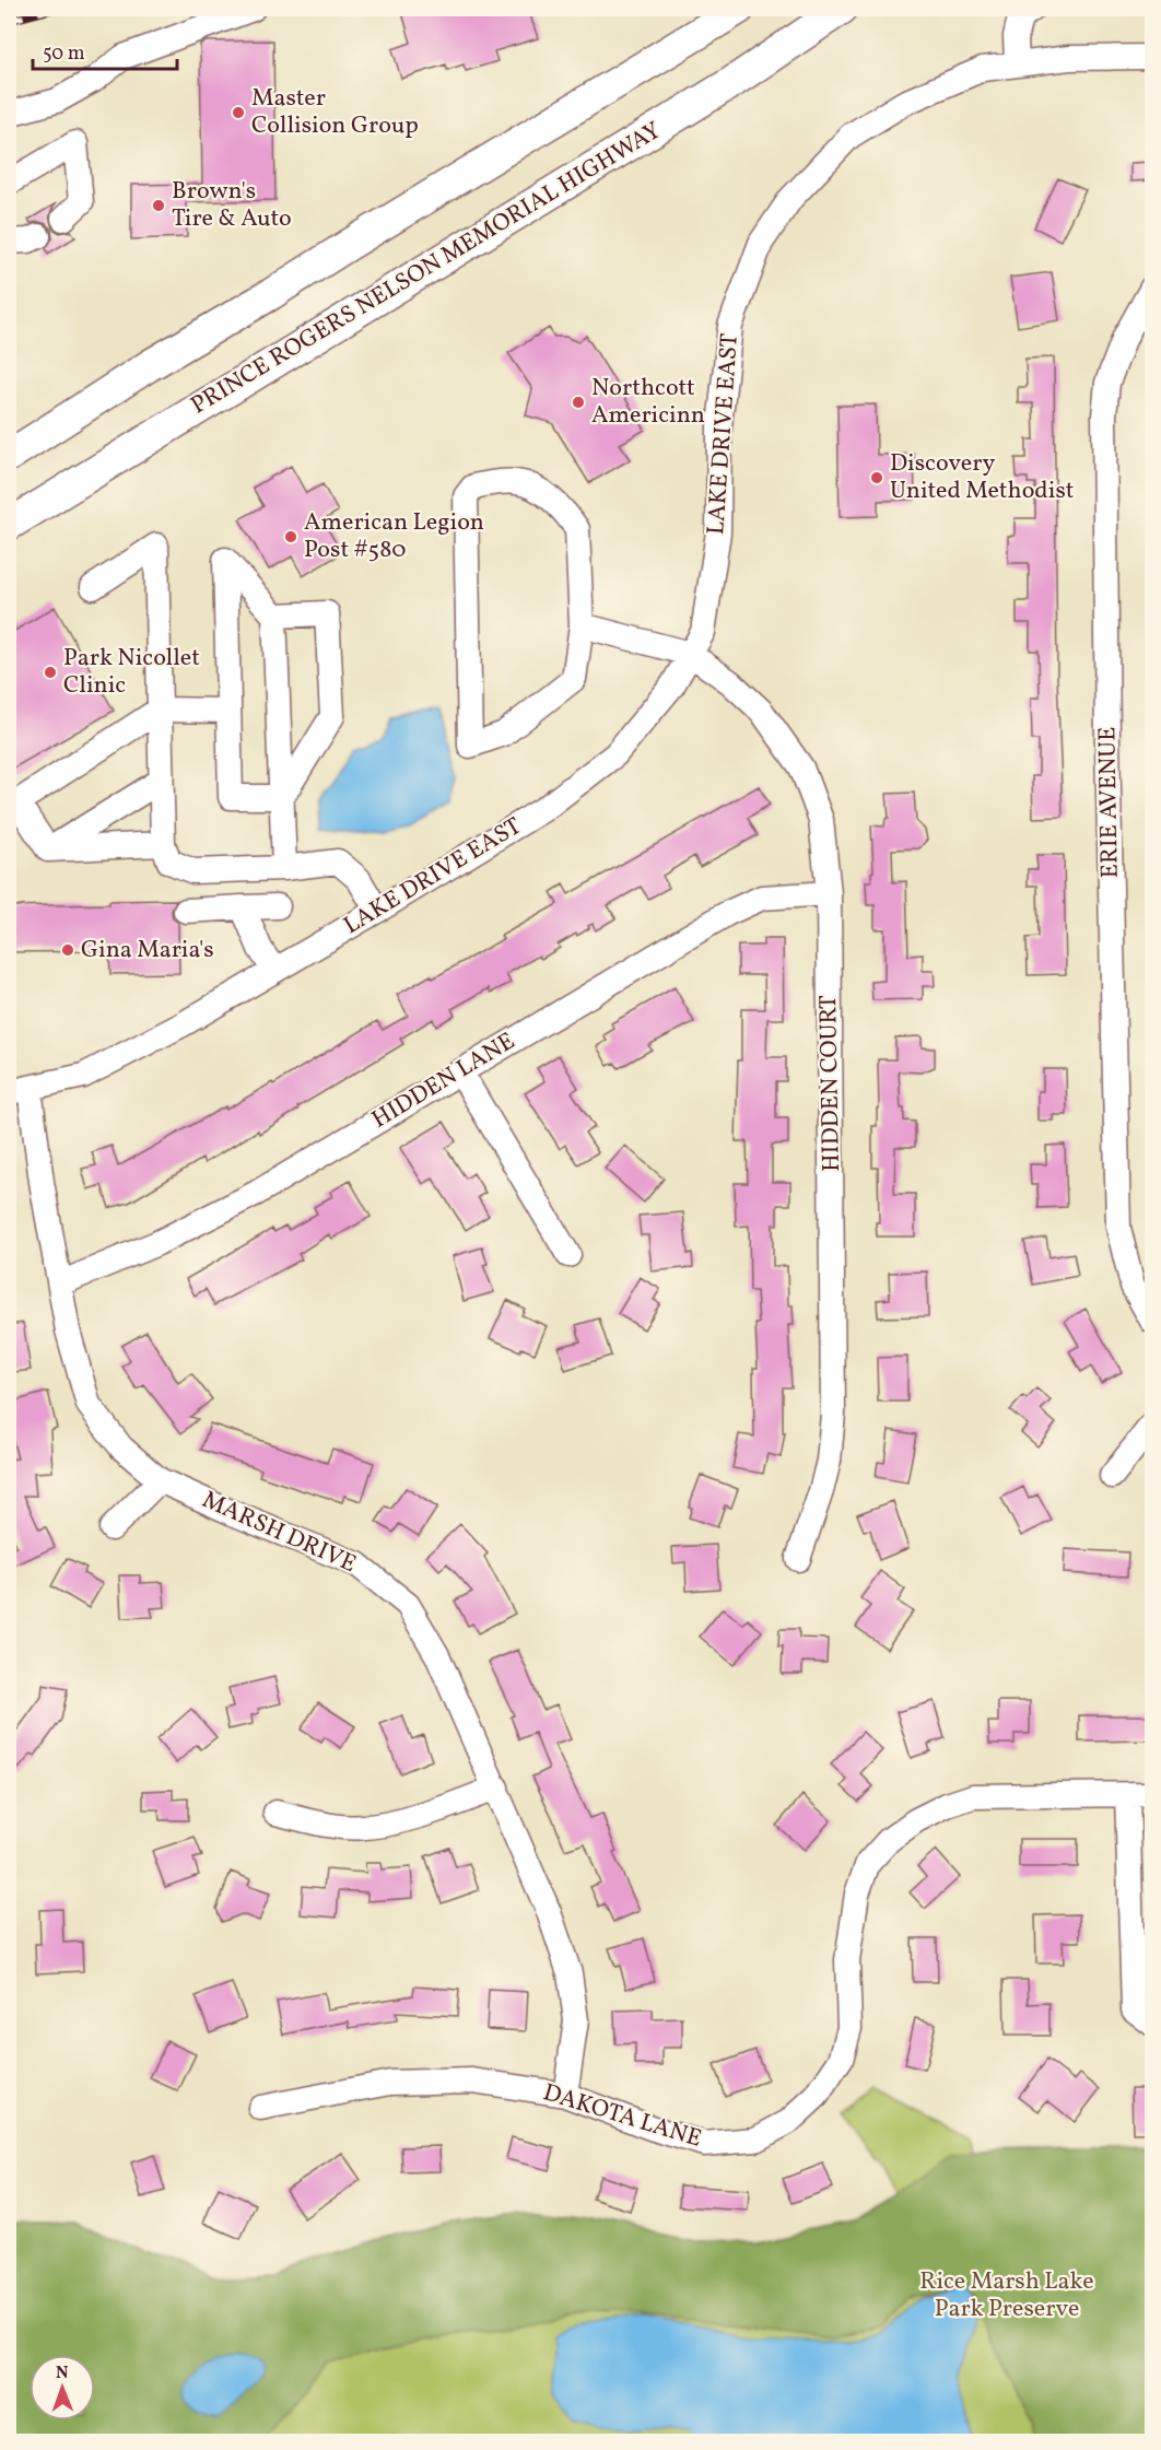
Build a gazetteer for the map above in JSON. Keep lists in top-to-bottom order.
{
  "streets": {
    "main road": ["PRINCE ROGERS NELSON MEMORIAL HIGHWAY"],
    "street": [
      "LAKE DRIVE EAST",
      "ERIE AVENUE",
      "HIDDEN LANE",
      "HIDDEN COURT",
      "MARSH DRIVE",
      "DAKOTA LANE"
    ]
  },
  "crossings": [
    ["LAKE DRIVE EAST", "HIDDEN COURT"],
    ["LAKE DRIVE EAST", "MARSH DRIVE"],
    ["HIDDEN LANE", "HIDDEN COURT"],
    ["HIDDEN LANE", "MARSH DRIVE"],
    ["MARSH DRIVE", "DAKOTA LANE"]
  ],
  "parks": ["Rice Marsh Lake Park Preserve"],
  "places": [
    "Master Collision Group",
    "Brown's Tire & Auto",
    "Northcott Americinn",
    "Discovery United Methodist",
    "American Legion Post #580",
    "Park Nicollet Clinic",
    "Gina Maria's"
  ],
  "scale_bar": "50 m",
  "north": "top"
}
